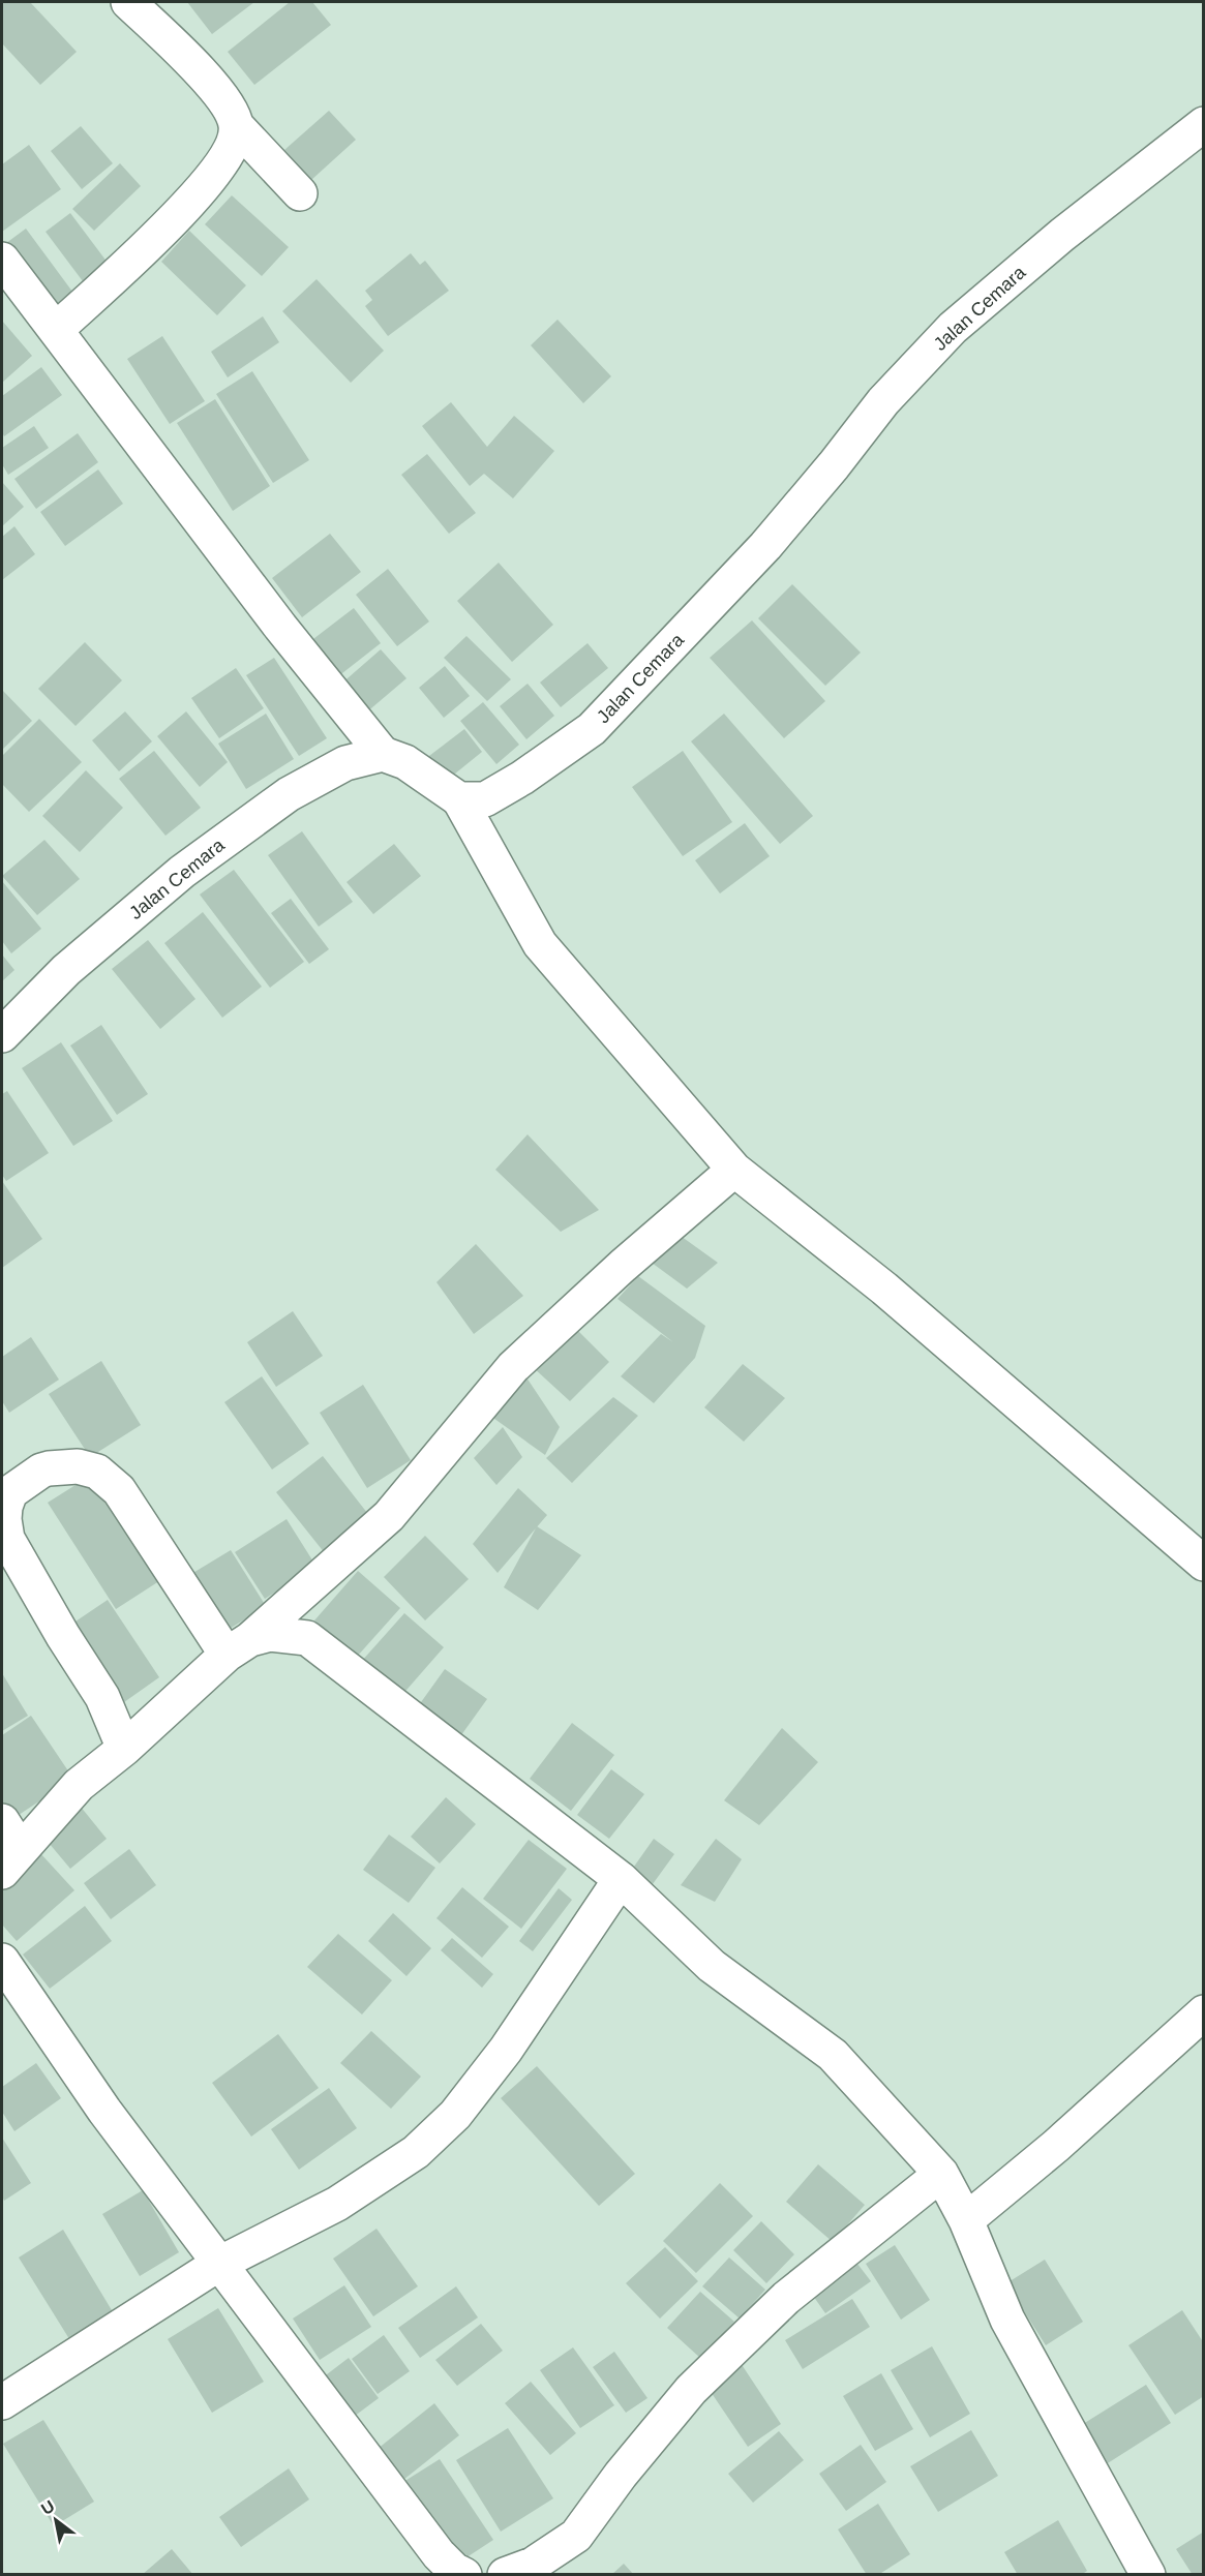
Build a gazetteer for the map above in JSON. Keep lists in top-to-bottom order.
{
  "streets": {
    "street": ["Jalan Cemara"]
  },
  "north": "top left"
}
